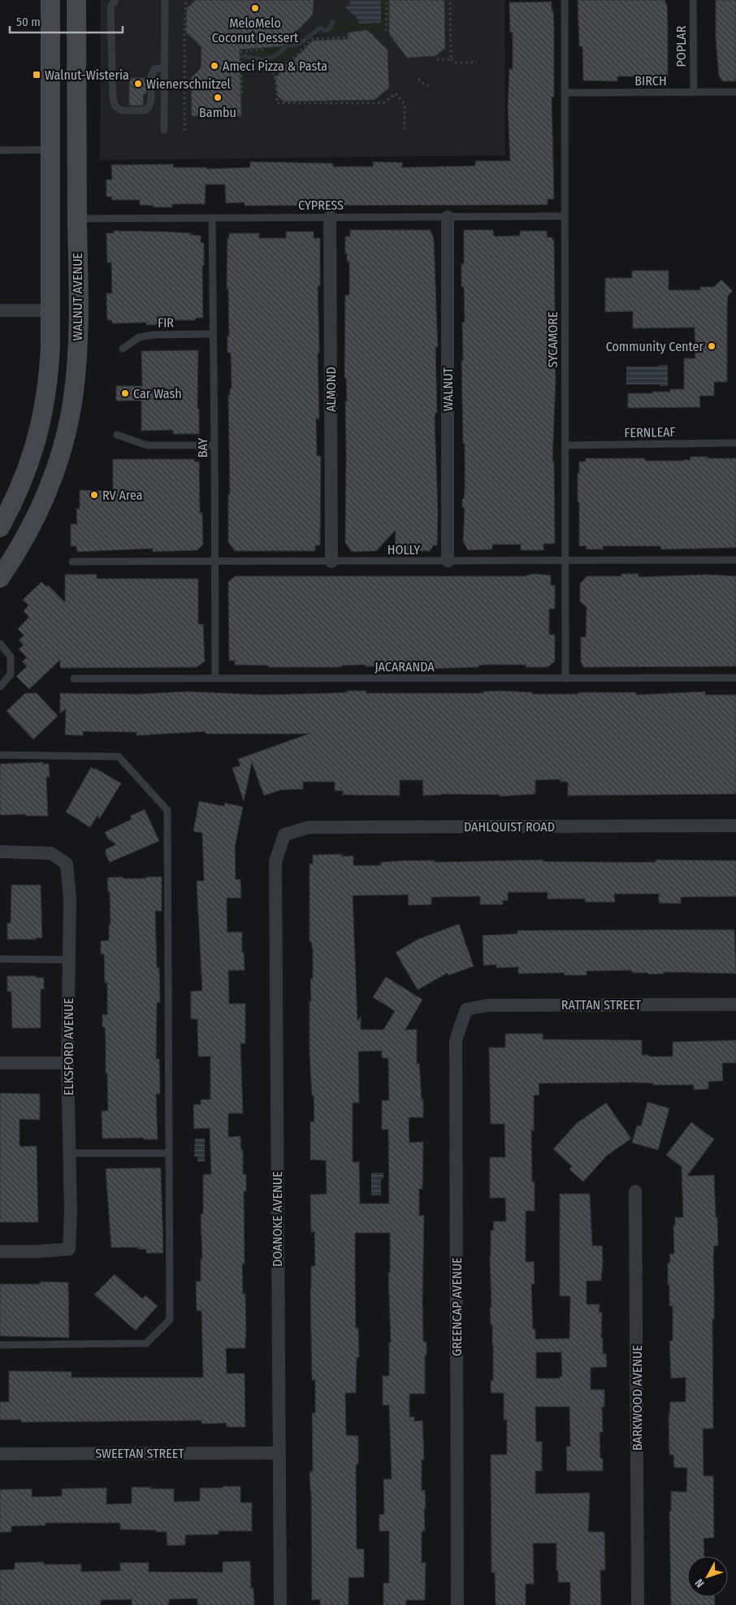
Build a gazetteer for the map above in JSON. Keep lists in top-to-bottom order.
{
  "streets": {
    "main road": ["WALNUT AVENUE"],
    "street": [
      "ALMOND",
      "WALNUT",
      "DAHLQUIST ROAD",
      "RATTAN STREET",
      "ELKSFORD AVENUE",
      "DOANOKE AVENUE",
      "GREENCAP AVENUE",
      "BARKWOOD AVENUE",
      "SWEETAN STREET"
    ],
    "lane": [
      "POPLAR",
      "BIRCH",
      "CYPRESS",
      "FIR",
      "SYCAMORE",
      "FERNLEAF",
      "BAY",
      "HOLLY",
      "JACARANDA"
    ]
  },
  "crossings": [
    ["POPLAR", "BIRCH"],
    ["BIRCH", "SYCAMORE"],
    ["CYPRESS", "WALNUT AVENUE"],
    ["CYPRESS", "SYCAMORE"],
    ["CYPRESS", "ALMOND"],
    ["CYPRESS", "WALNUT"],
    ["CYPRESS", "BAY"],
    ["FIR", "BAY"],
    ["SYCAMORE", "FERNLEAF"],
    ["SYCAMORE", "HOLLY"],
    ["SYCAMORE", "JACARANDA"],
    ["ALMOND", "HOLLY"],
    ["WALNUT", "HOLLY"],
    ["BAY", "HOLLY"],
    ["BAY", "JACARANDA"],
    ["DAHLQUIST ROAD", "DOANOKE AVENUE"],
    ["RATTAN STREET", "GREENCAP AVENUE"],
    ["DOANOKE AVENUE", "SWEETAN STREET"]
  ],
  "places": {
    "other": [
      "MeloMelo Coconut Dessert",
      "Ameci Pizza & Pasta",
      "Wienerschnitzel",
      "Bambu",
      "Community Center",
      "Car Wash",
      "RV Area"
    ],
    "transit": ["Walnut-Wisteria"]
  },
  "scale_bar": "50 m",
  "north": "bottom left"
}
